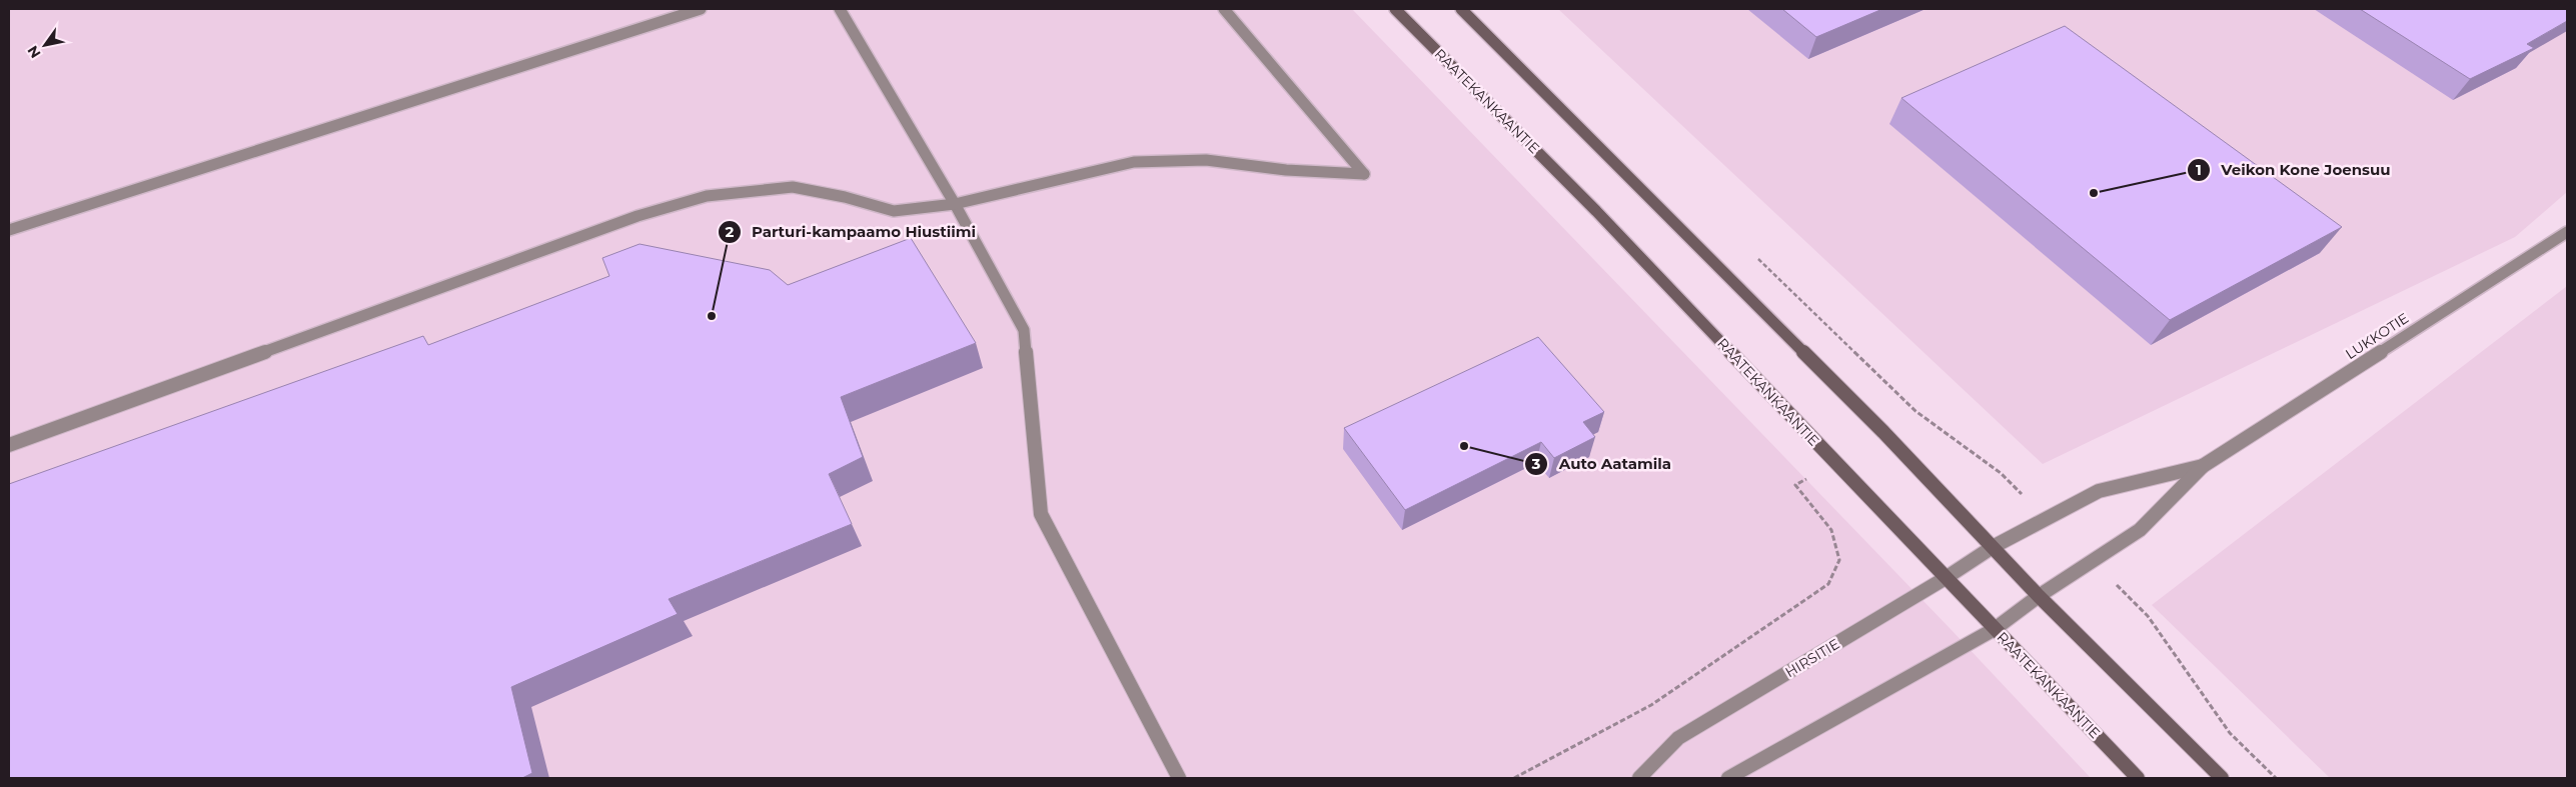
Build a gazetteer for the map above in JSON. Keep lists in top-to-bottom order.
{
  "streets": {
    "main road": ["RAATEKANKAANTIE"],
    "street": ["LUKKOTIE", "HIRSITIE"]
  },
  "crossings": [
    ["RAATEKANKAANTIE", "HIRSITIE"],
    ["LUKKOTIE", "HIRSITIE"]
  ],
  "places": ["Veikon Kone Joensuu", "Parturi-kampaamo Hiustiimi", "Auto Aatamila"],
  "north": "bottom left"
}
